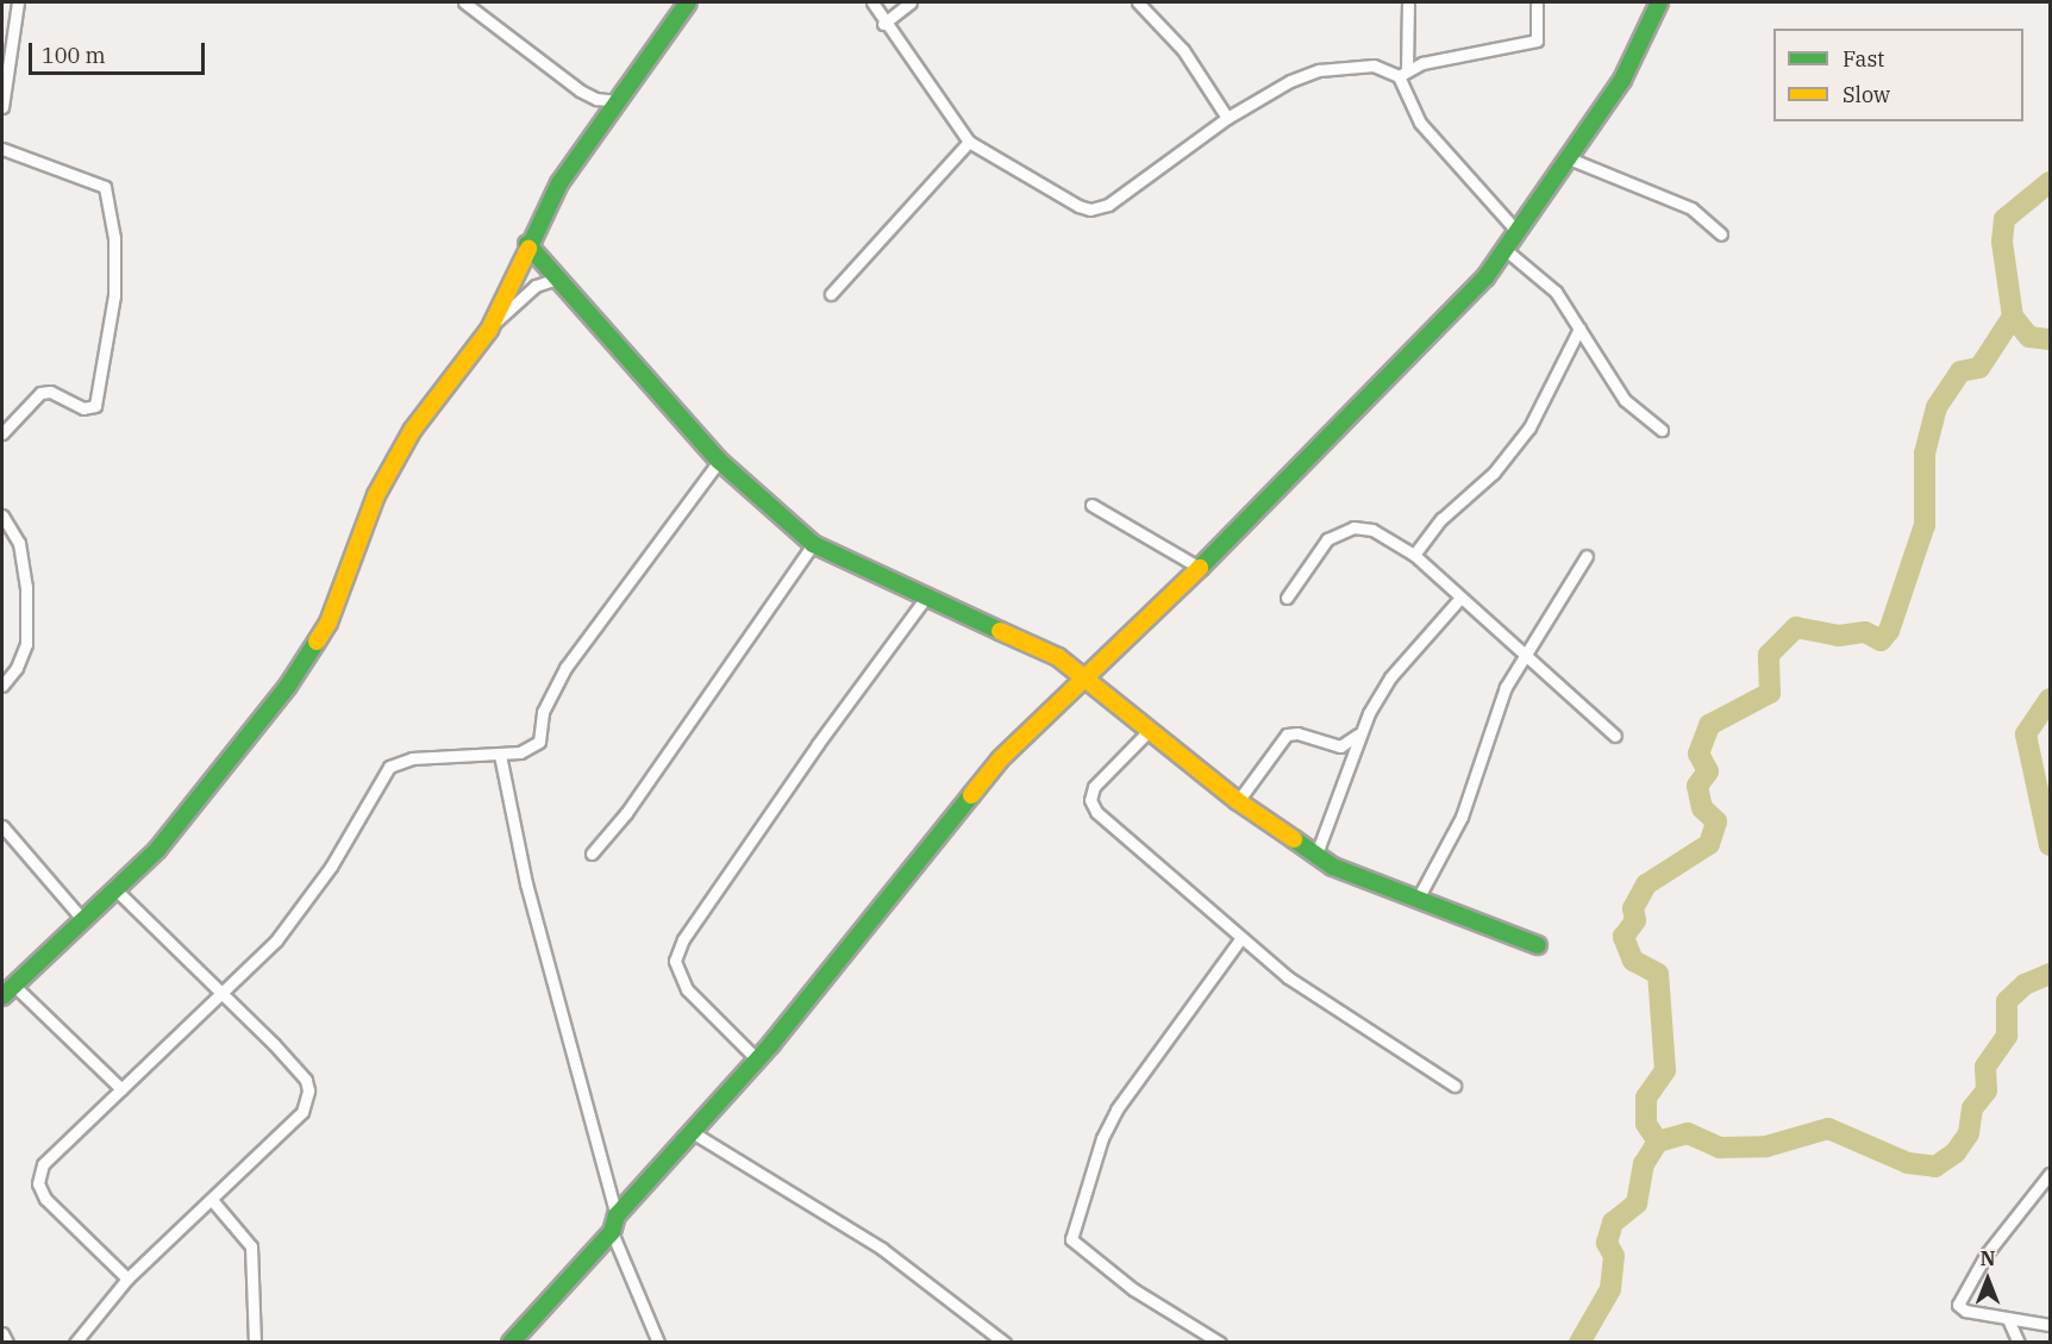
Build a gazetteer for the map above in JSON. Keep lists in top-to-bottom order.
{
  "legend": ["Fast", "Slow"],
  "scale_bar": "100 m",
  "north": "top"
}
